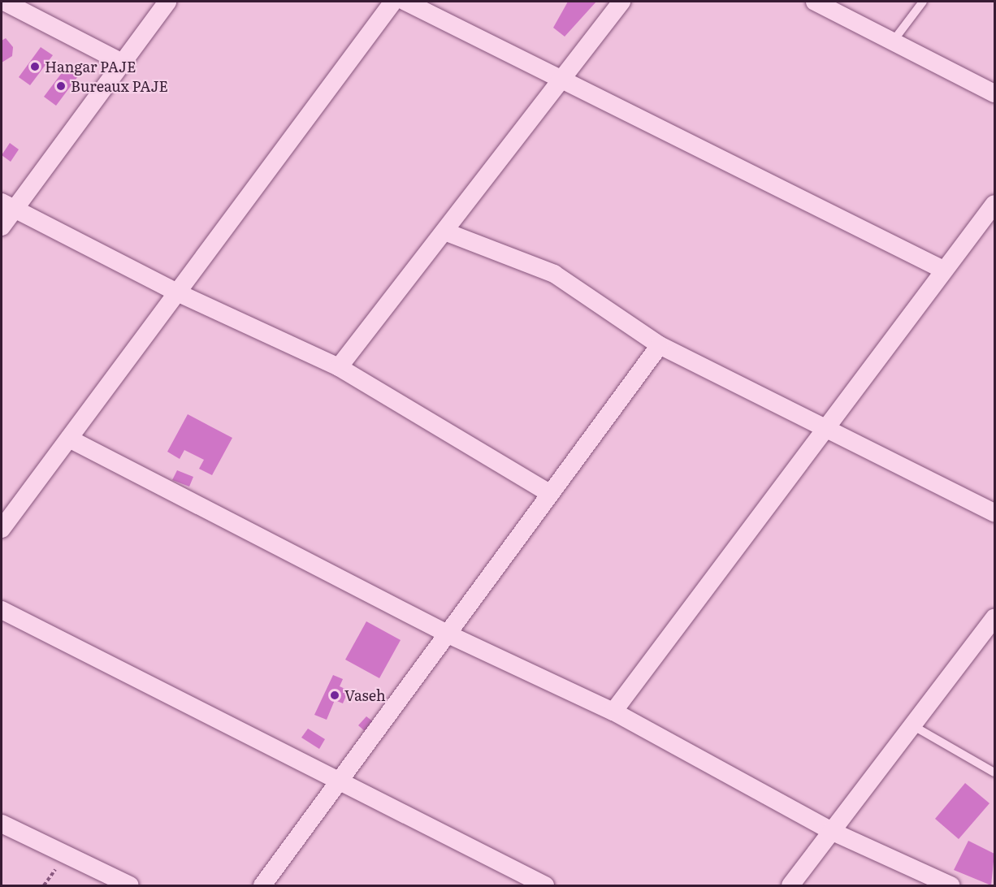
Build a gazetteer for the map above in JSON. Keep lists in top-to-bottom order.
{
  "places": ["Hangar PAJE", "Bureaux PAJE", "Vaseh"]
}
